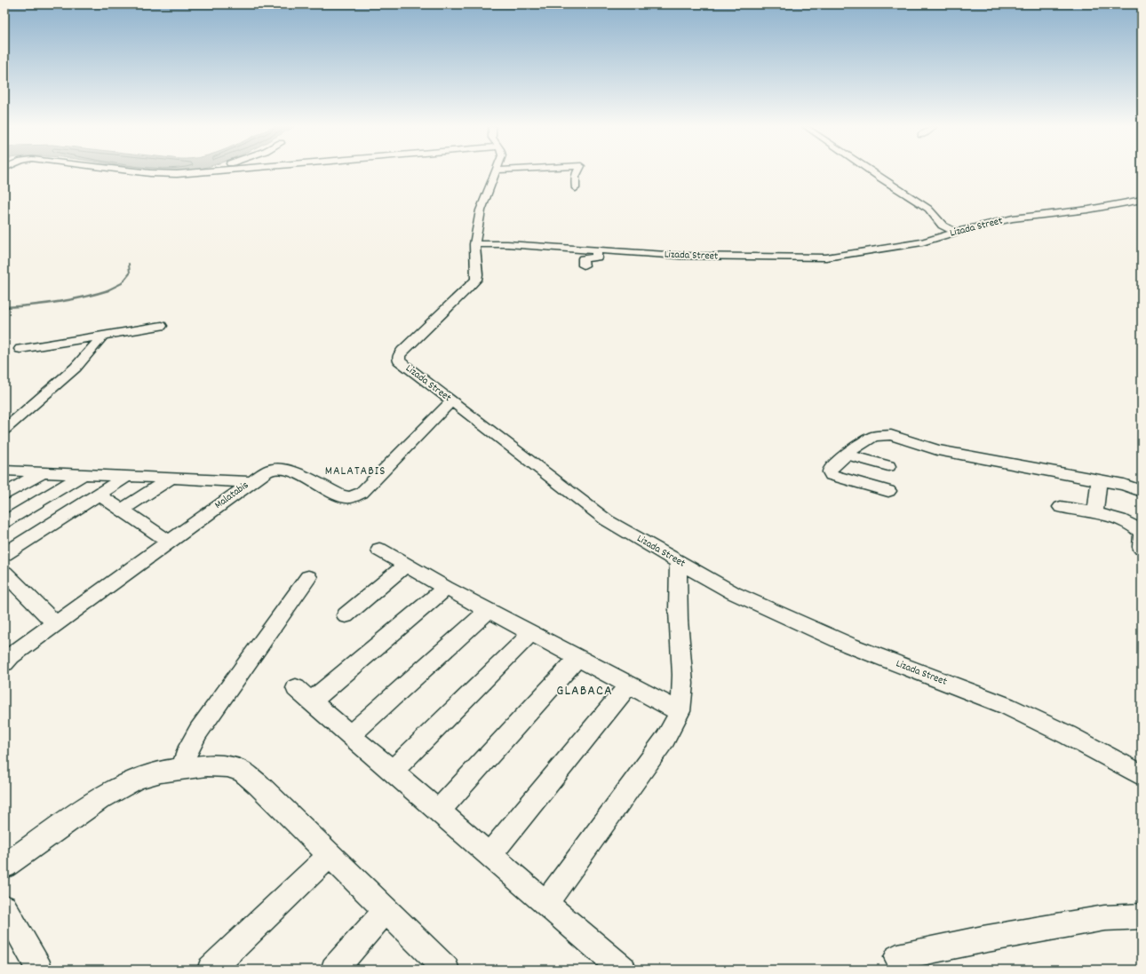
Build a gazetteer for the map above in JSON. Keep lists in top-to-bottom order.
{
  "streets": {
    "street": ["Lizada Street", "Malatabis"]
  },
  "crossings": [
    ["Lizada Street", "Malatabis"]
  ],
  "districts": ["MALATABIS", "GLABACA"]
}
